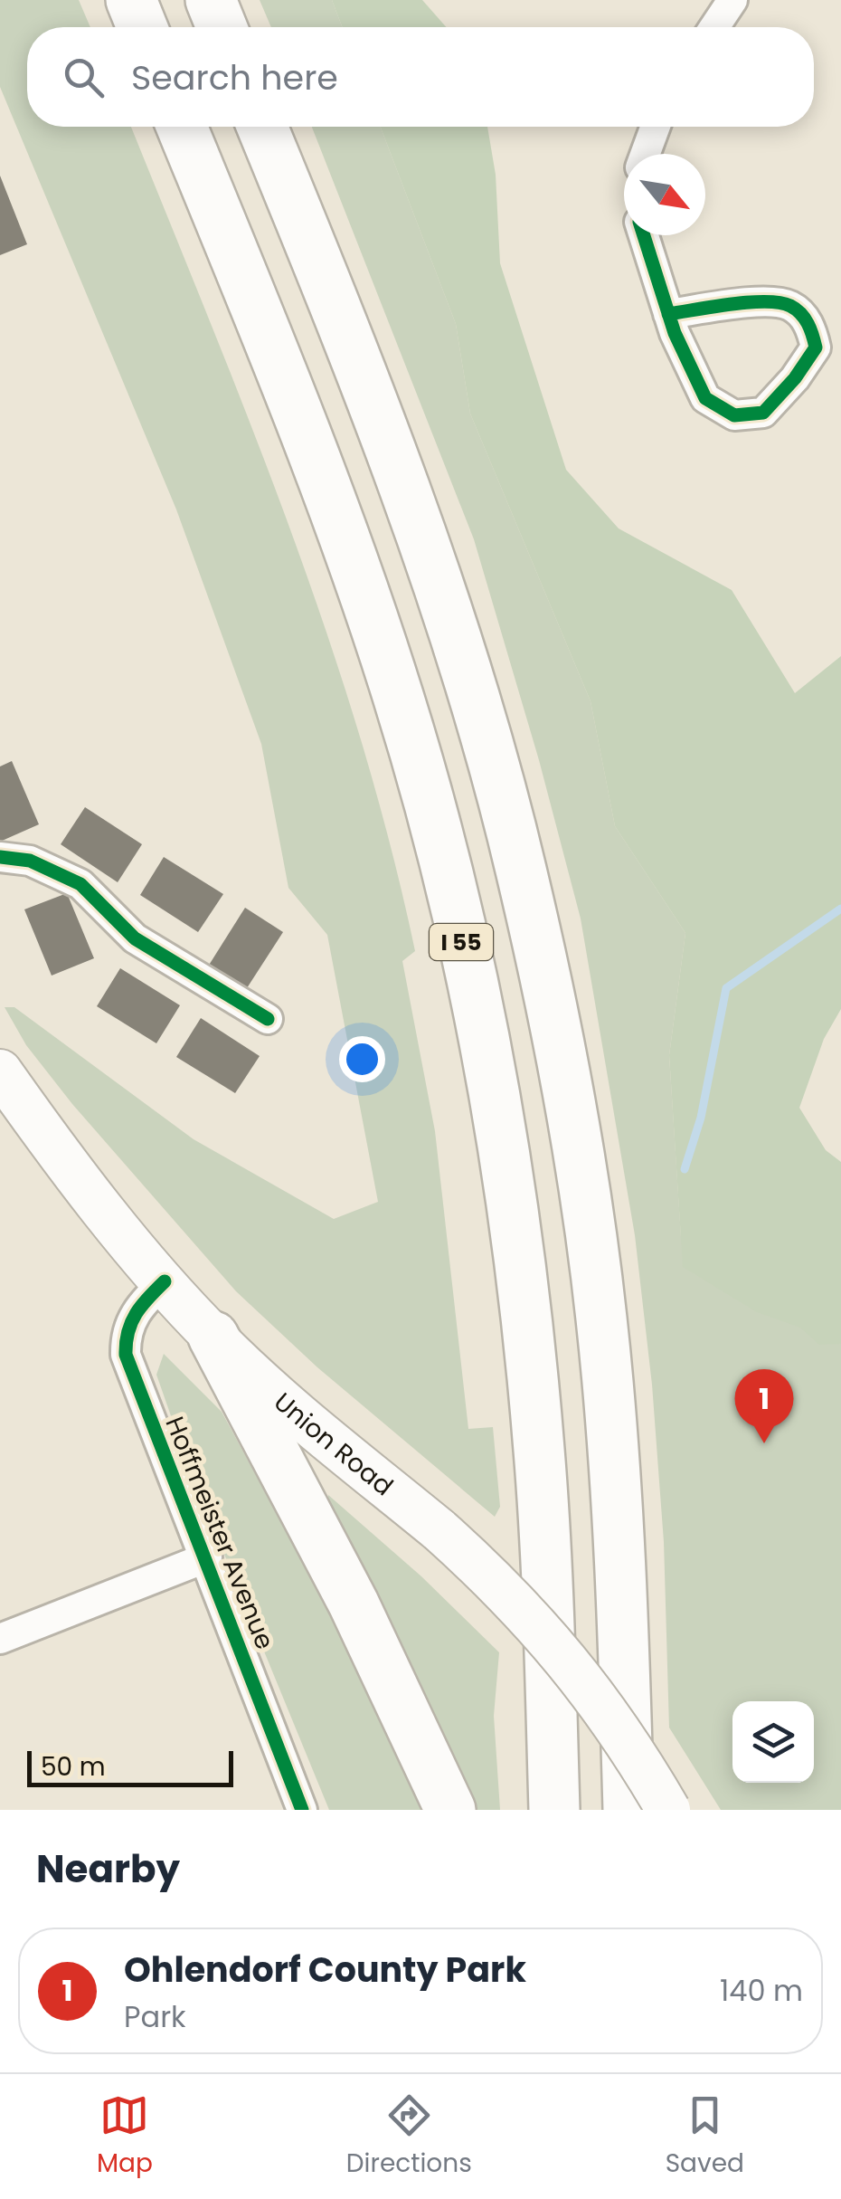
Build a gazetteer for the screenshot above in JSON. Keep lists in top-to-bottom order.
{
  "streets": {
    "highway": ["I 55"],
    "main road": ["Union Road"],
    "street": ["Hoffmeister Avenue"]
  },
  "crossings": [
    ["Union Road", "Hoffmeister Avenue"]
  ],
  "scale_bar": "50 m",
  "north": "bottom right",
  "page": {
    "search": "Search here",
    "pins": "1",
    "scale": "50 m",
    "heading": "Nearby",
    "list": [
      {
        "mark": "1",
        "name": "Ohlendorf County Park",
        "note": "Park",
        "value": "140 m"
      }
    ],
    "nav": ["Map", "Directions", "Saved"]
  }
}
